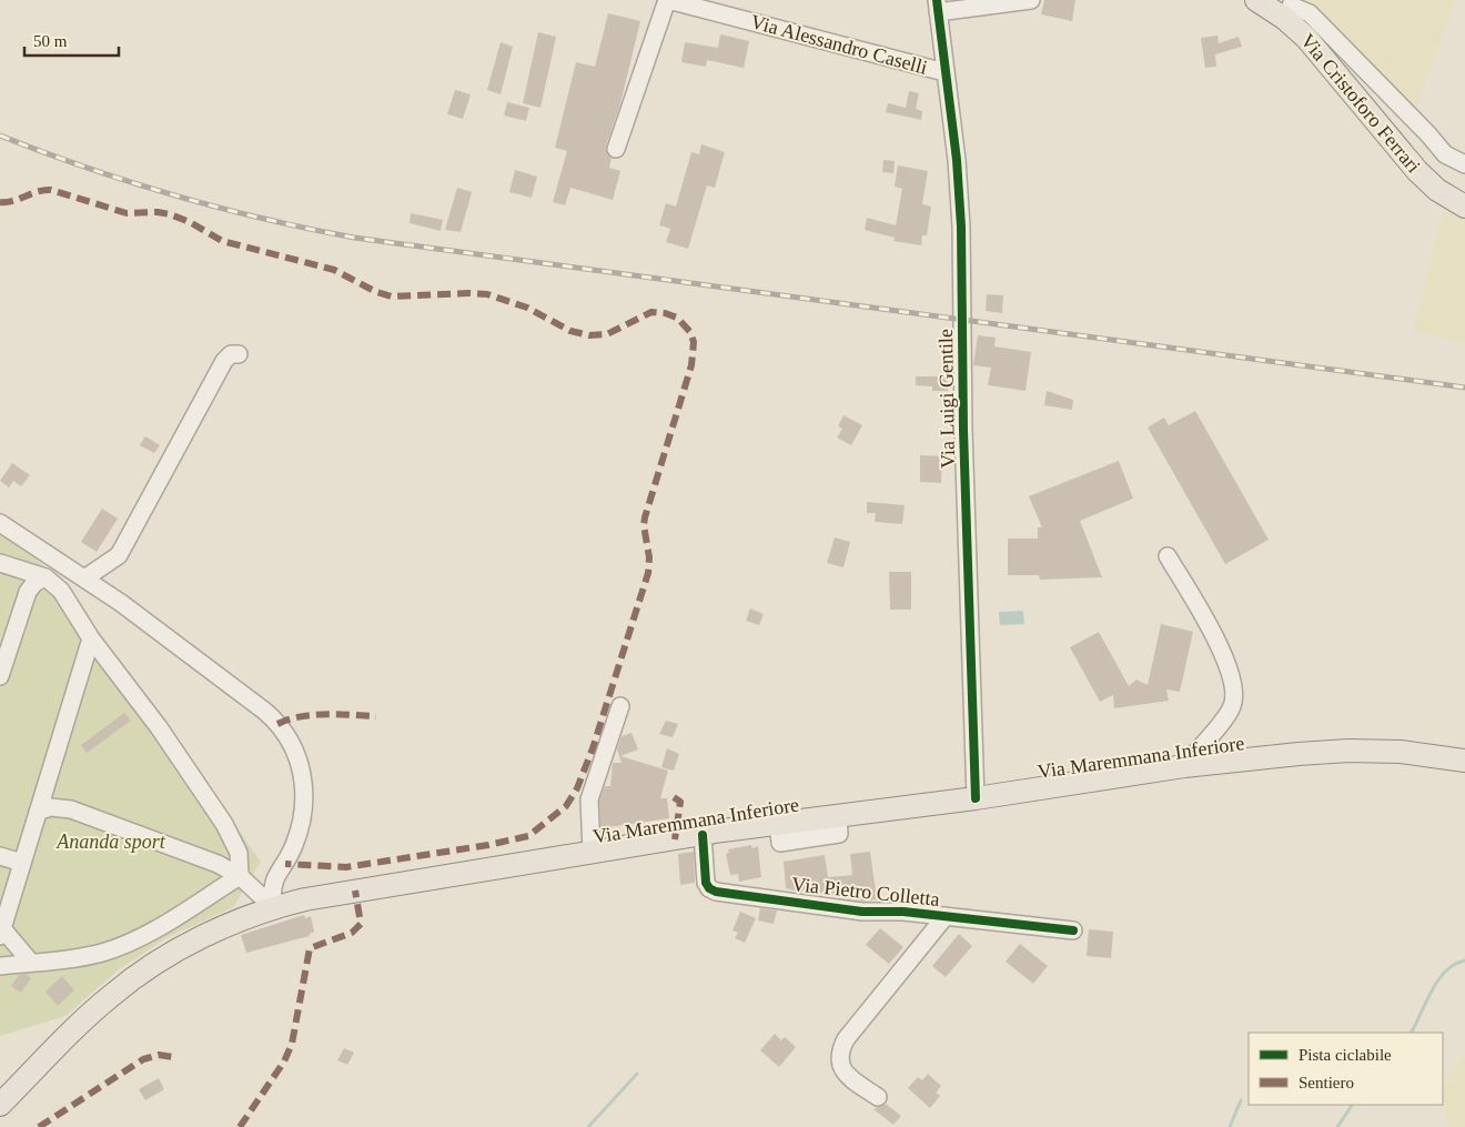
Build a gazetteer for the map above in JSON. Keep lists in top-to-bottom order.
{
  "streets": {
    "main road": ["Via Cristoforo Ferrari", "Via Maremmana Inferiore"],
    "street": ["Via Alessandro Caselli", "Via Luigi Gentile", "Via Pietro Colletta"]
  },
  "crossings": [
    ["Via Alessandro Caselli", "Via Luigi Gentile"],
    ["Via Luigi Gentile", "Via Maremmana Inferiore"],
    ["Via Maremmana Inferiore", "Via Pietro Colletta"]
  ],
  "parks": ["Ananda sport"],
  "legend": ["Pista ciclabile", "Sentiero"],
  "scale_bar": "50 m"
}
